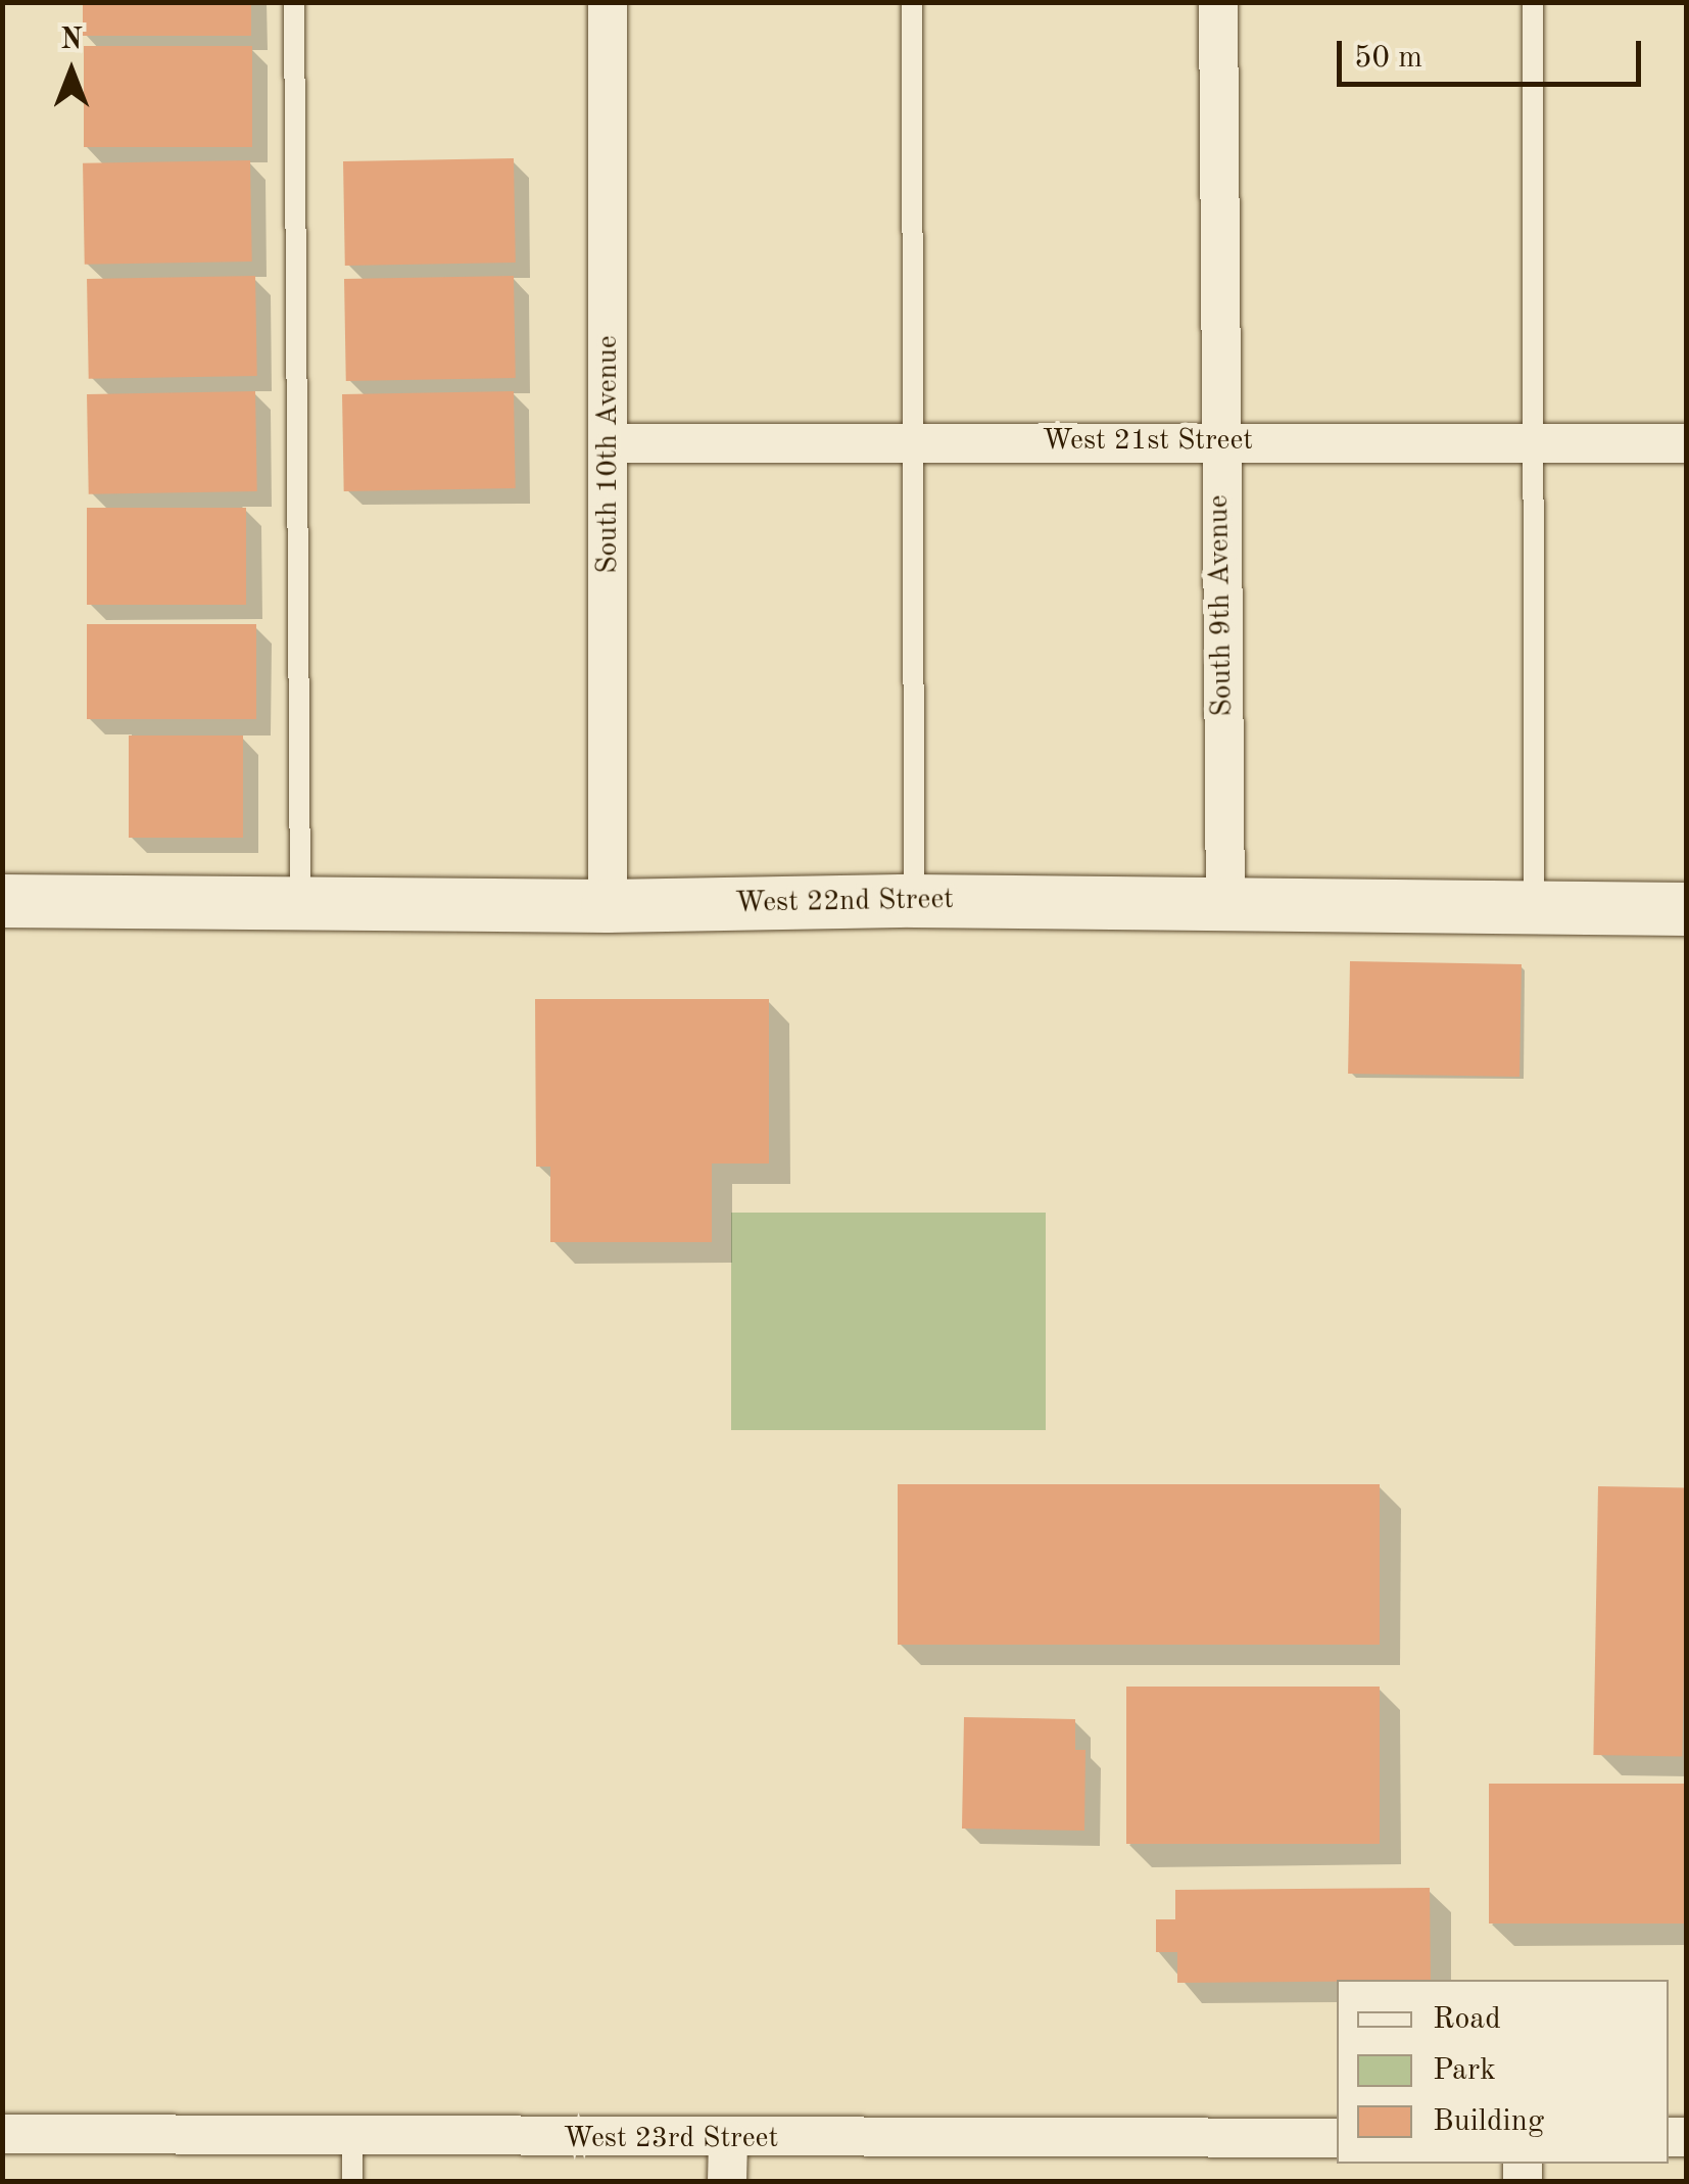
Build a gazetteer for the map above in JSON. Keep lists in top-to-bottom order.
{
  "streets": {
    "street": [
      "West 21st Street",
      "South 10th Avenue",
      "South 9th Avenue",
      "West 22nd Street",
      "West 23rd Street"
    ]
  },
  "crossings": [
    ["West 21st Street", "South 10th Avenue"],
    ["West 21st Street", "South 9th Avenue"],
    ["South 10th Avenue", "West 22nd Street"],
    ["South 9th Avenue", "West 22nd Street"]
  ],
  "legend": ["Road", "Park", "Building"],
  "scale_bar": "50 m",
  "north": "top"
}
